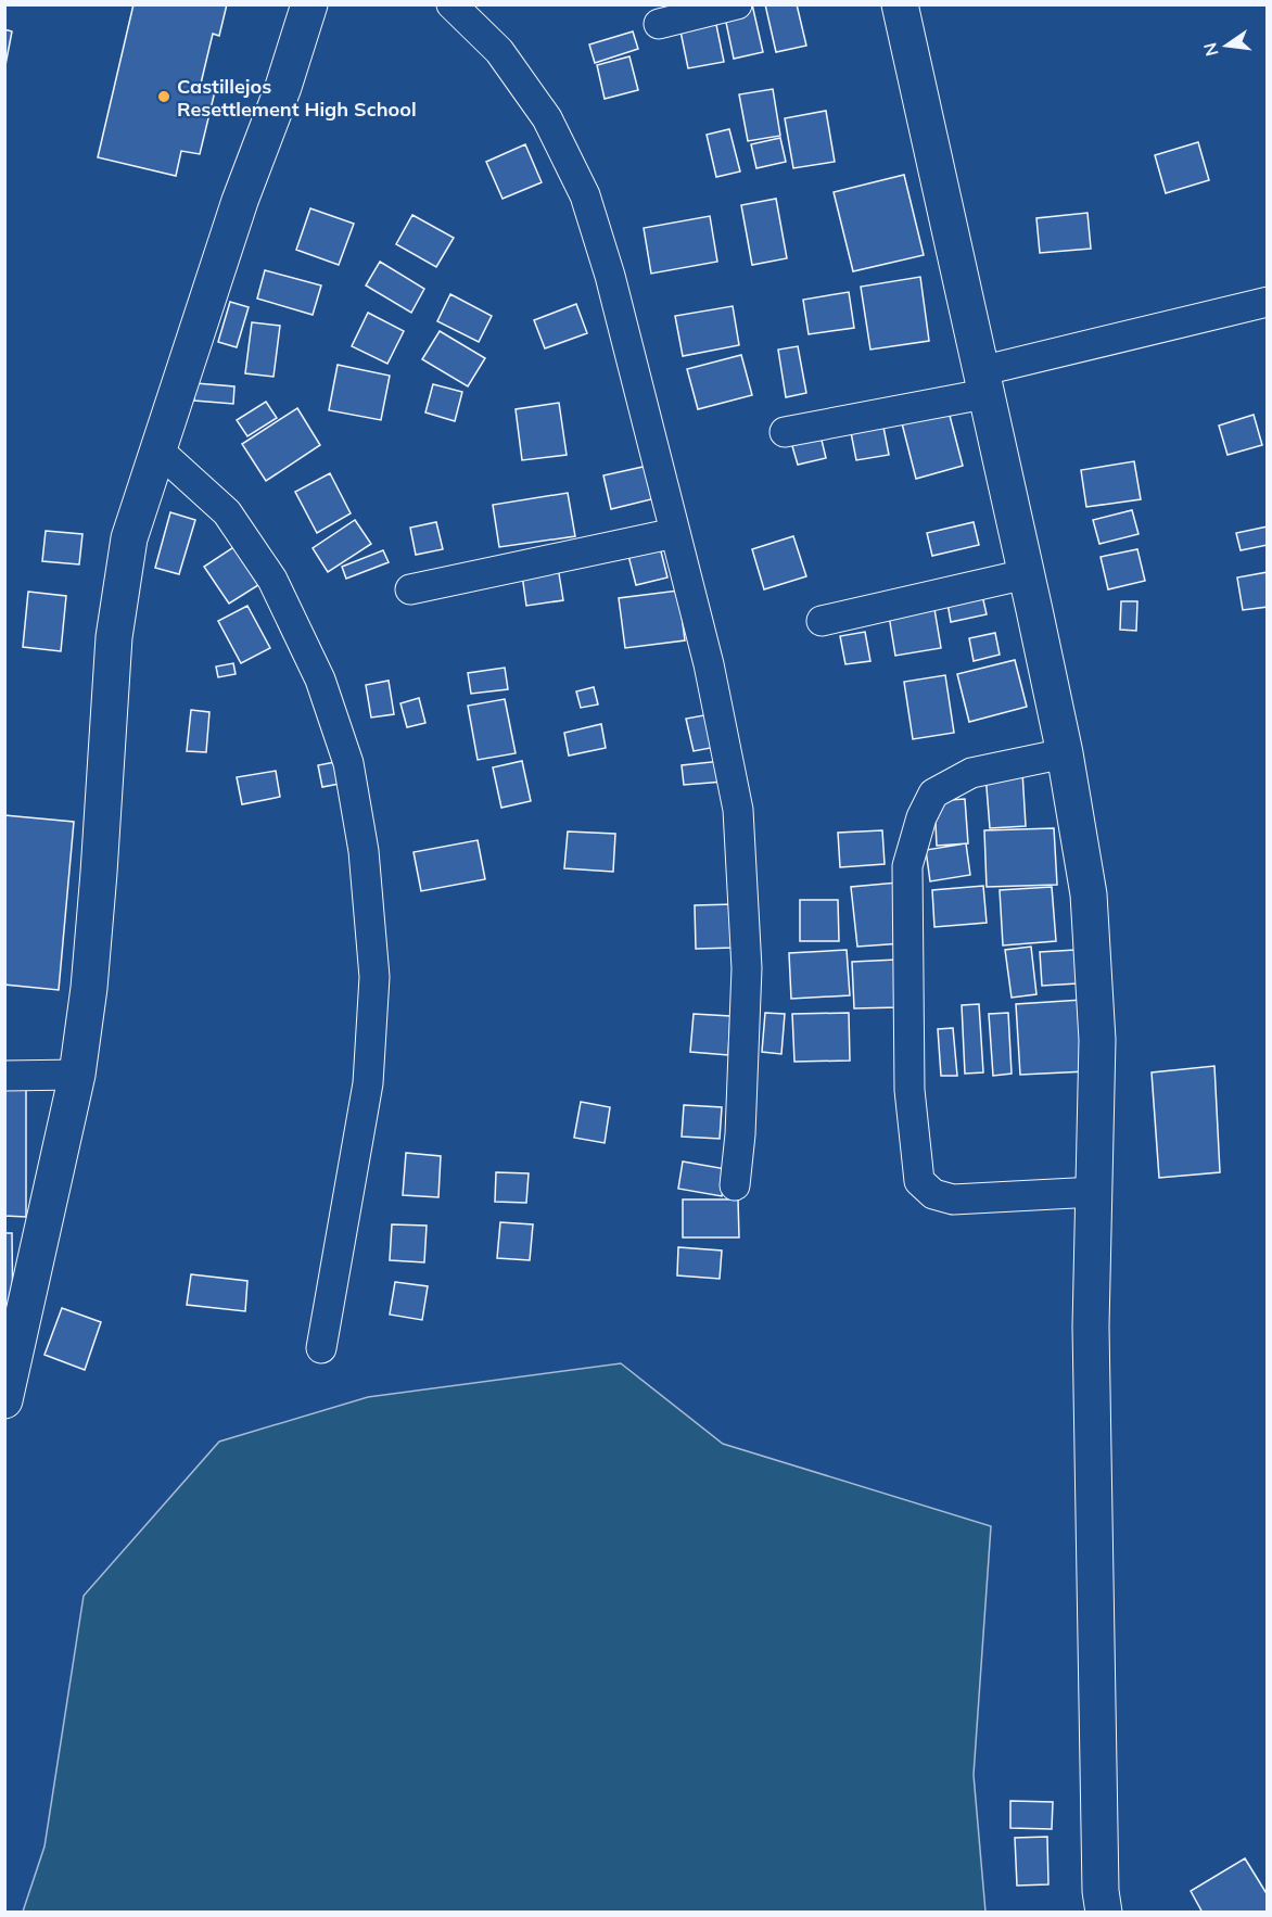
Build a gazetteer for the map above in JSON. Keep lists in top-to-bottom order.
{
  "places": ["Castillejos Resettlement High School"],
  "north": "left"
}
